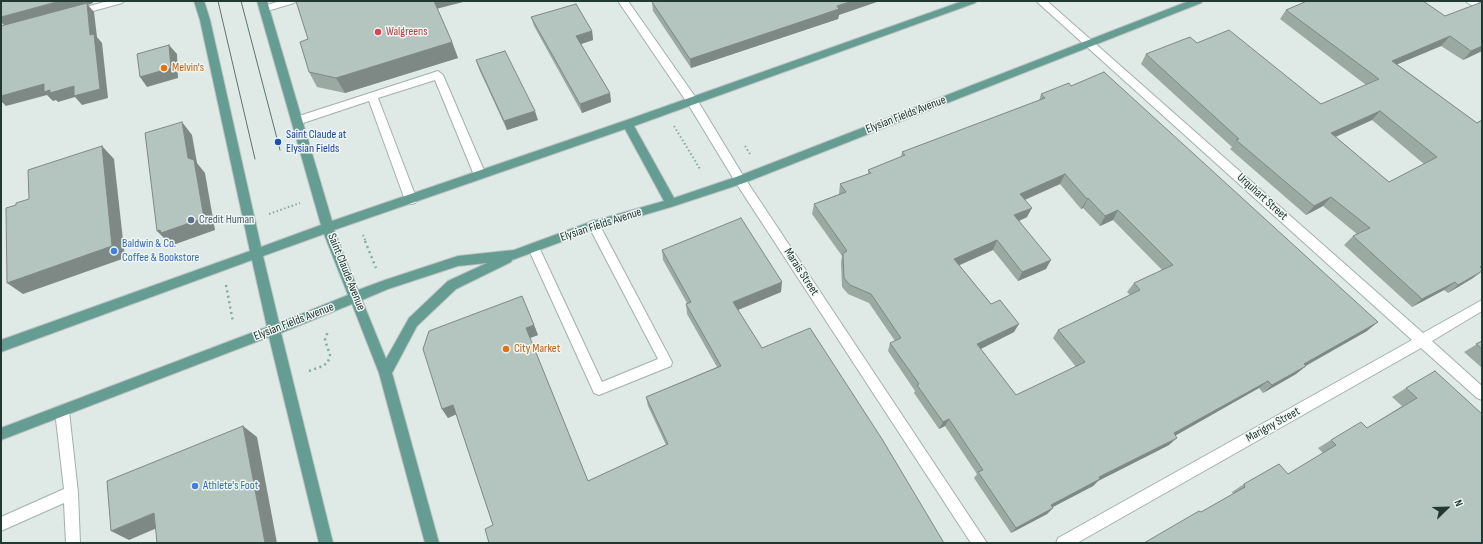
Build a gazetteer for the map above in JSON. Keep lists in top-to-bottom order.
{
  "streets": {
    "main road": ["Elysian Fields Avenue", "Saint Claude Avenue"],
    "street": ["Urquhart Street", "Marais Street", "Marigny Street"]
  },
  "crossings": [
    ["Elysian Fields Avenue", "Urquhart Street"],
    ["Elysian Fields Avenue", "Saint Claude Avenue"],
    ["Elysian Fields Avenue", "Marais Street"],
    ["Urquhart Street", "Marigny Street"]
  ],
  "places": [
    "Walgreens",
    "Melvin's",
    "Saint Claude at Elysian Fields",
    "Credit Human",
    "Baldwin & Co. Coffee & Bookstore",
    "City Market",
    "Athlete's Foot"
  ],
  "north": "top right"
}
